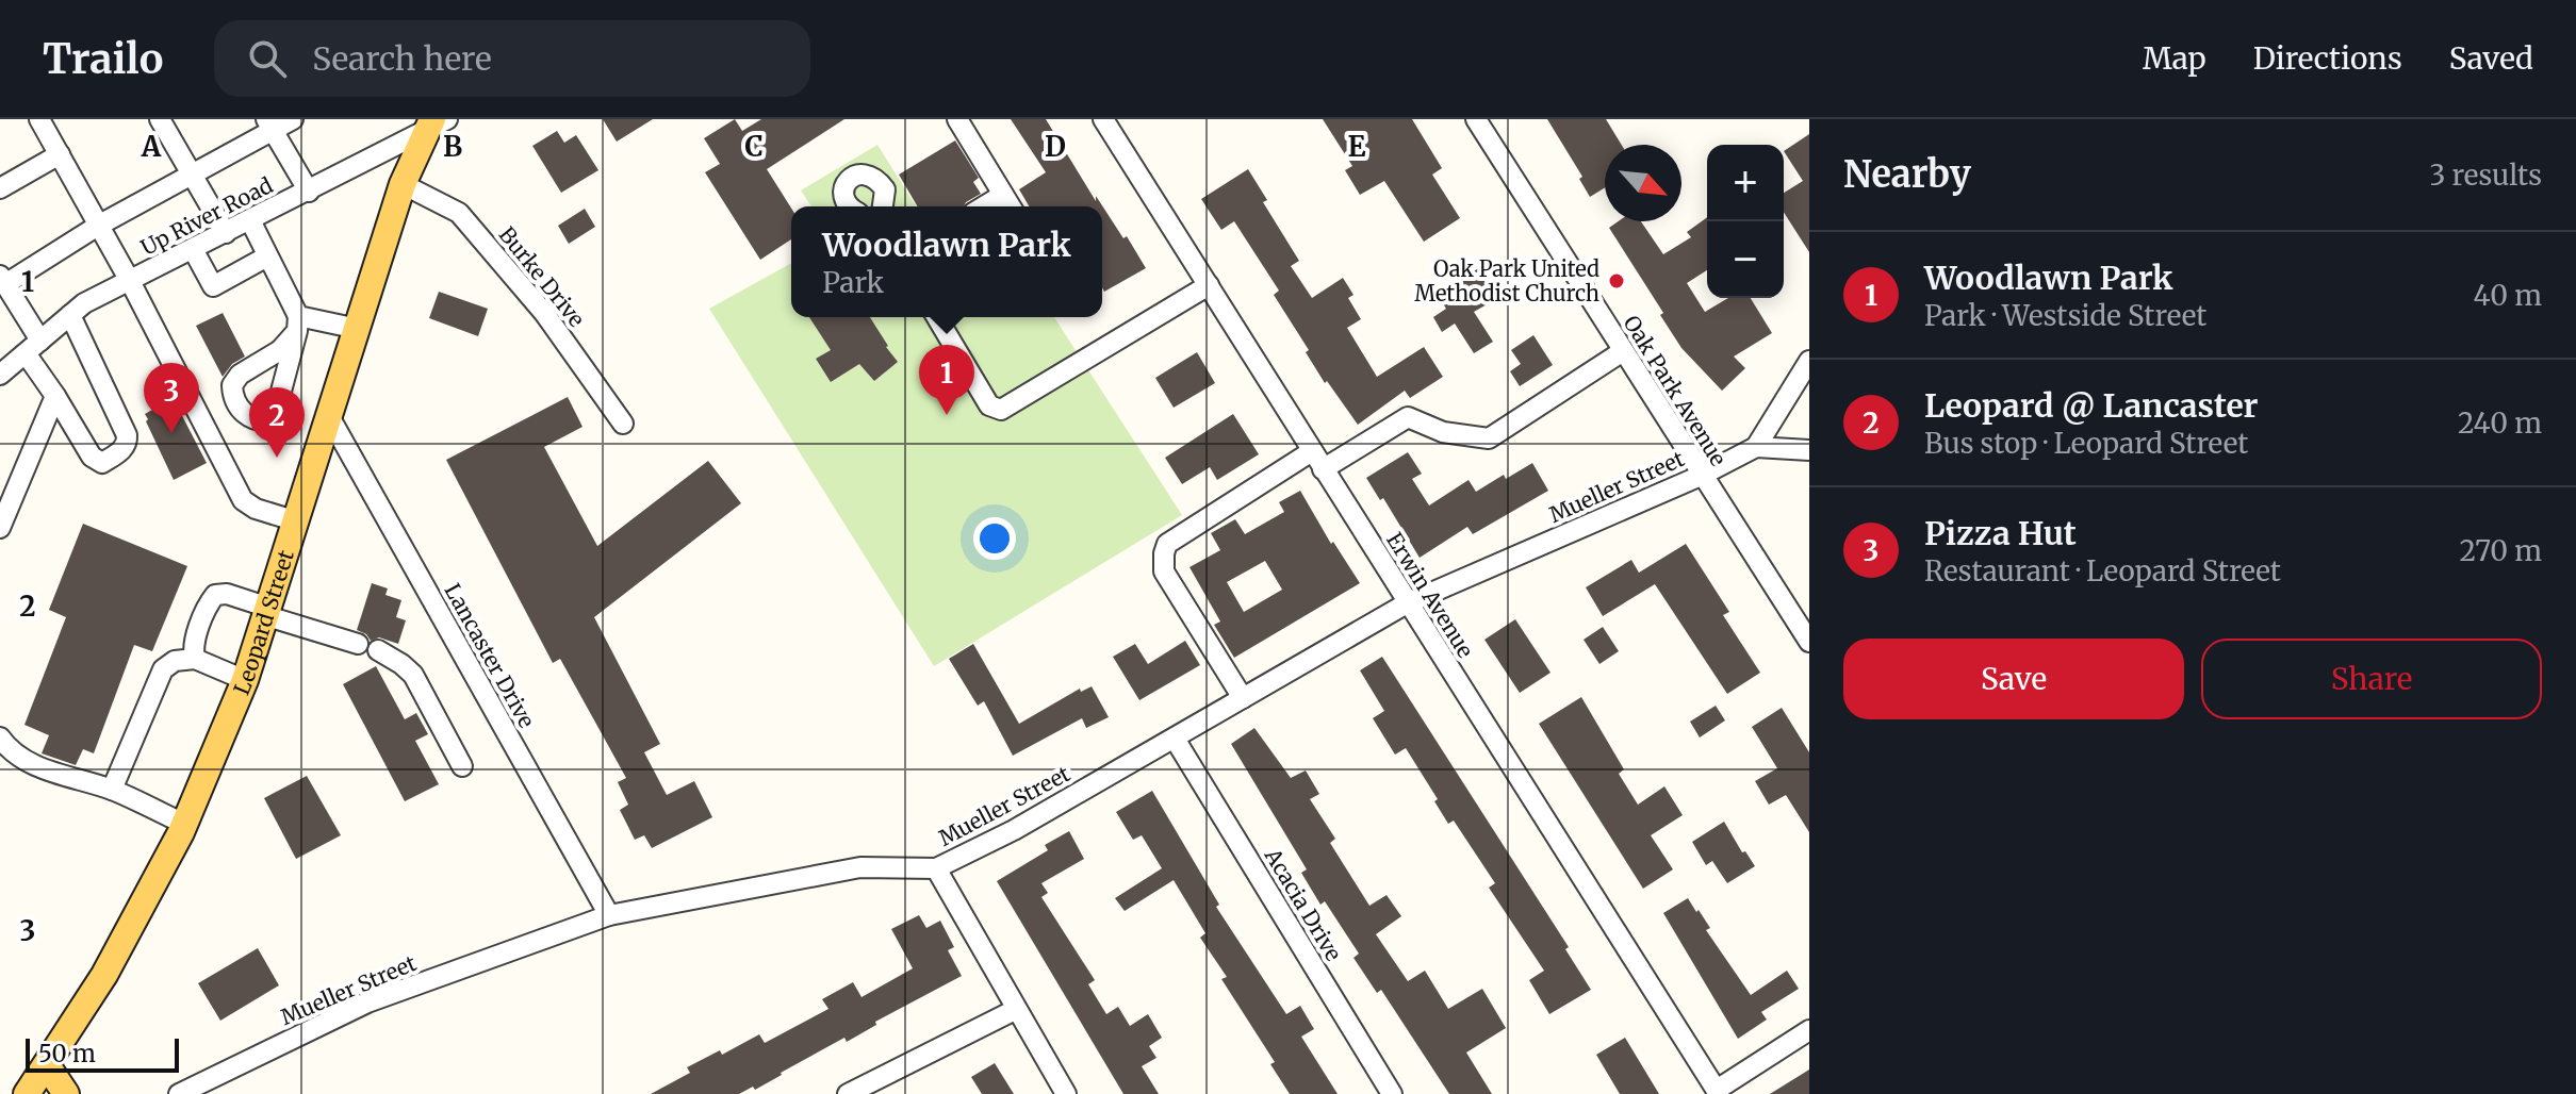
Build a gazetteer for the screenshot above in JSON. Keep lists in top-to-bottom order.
{
  "streets": {
    "main road": ["Leopard Street"],
    "street": [
      "Up River Road",
      "Burke Drive",
      "Oak Park Avenue",
      "Mueller Street",
      "Erwin Avenue",
      "Lancaster Drive",
      "Acacia Drive"
    ]
  },
  "crossings": [
    ["Up River Road", "Leopard Street"],
    ["Burke Drive", "Leopard Street"],
    ["Oak Park Avenue", "Mueller Street"],
    ["Mueller Street", "Erwin Avenue"],
    ["Mueller Street", "Lancaster Drive"],
    ["Mueller Street", "Acacia Drive"],
    ["Leopard Street", "Lancaster Drive"]
  ],
  "places": ["Oak Park United Methodist Church"],
  "scale_bar": "50 m",
  "north": "bottom right",
  "page": {
    "header": "Trailo",
    "search": "Search here",
    "nav": ["Map", "Directions", "Saved"],
    "heading": ["Nearby", "3 results"],
    "map_buttons": ["+", "−"],
    "popup": ["Woodlawn Park", "Park"],
    "list": [
      {
        "mark": "1",
        "name": "Woodlawn Park",
        "note": "Park · Westside Street",
        "value": "40 m"
      },
      {
        "mark": "2",
        "name": "Leopard @ Lancaster",
        "note": "Bus stop · Leopard Street",
        "value": "240 m"
      },
      {
        "mark": "3",
        "name": "Pizza Hut",
        "note": "Restaurant · Leopard Street",
        "value": "270 m"
      }
    ],
    "pins": ["1", "3", "2"],
    "buttons": ["Save", "Share"],
    "scale": "50 m"
  },
  "grid": {
    "columns": [
      "A",
      "B",
      "C",
      "D",
      "E"
    ],
    "rows": ["1", "2", "3"]
  }
}
